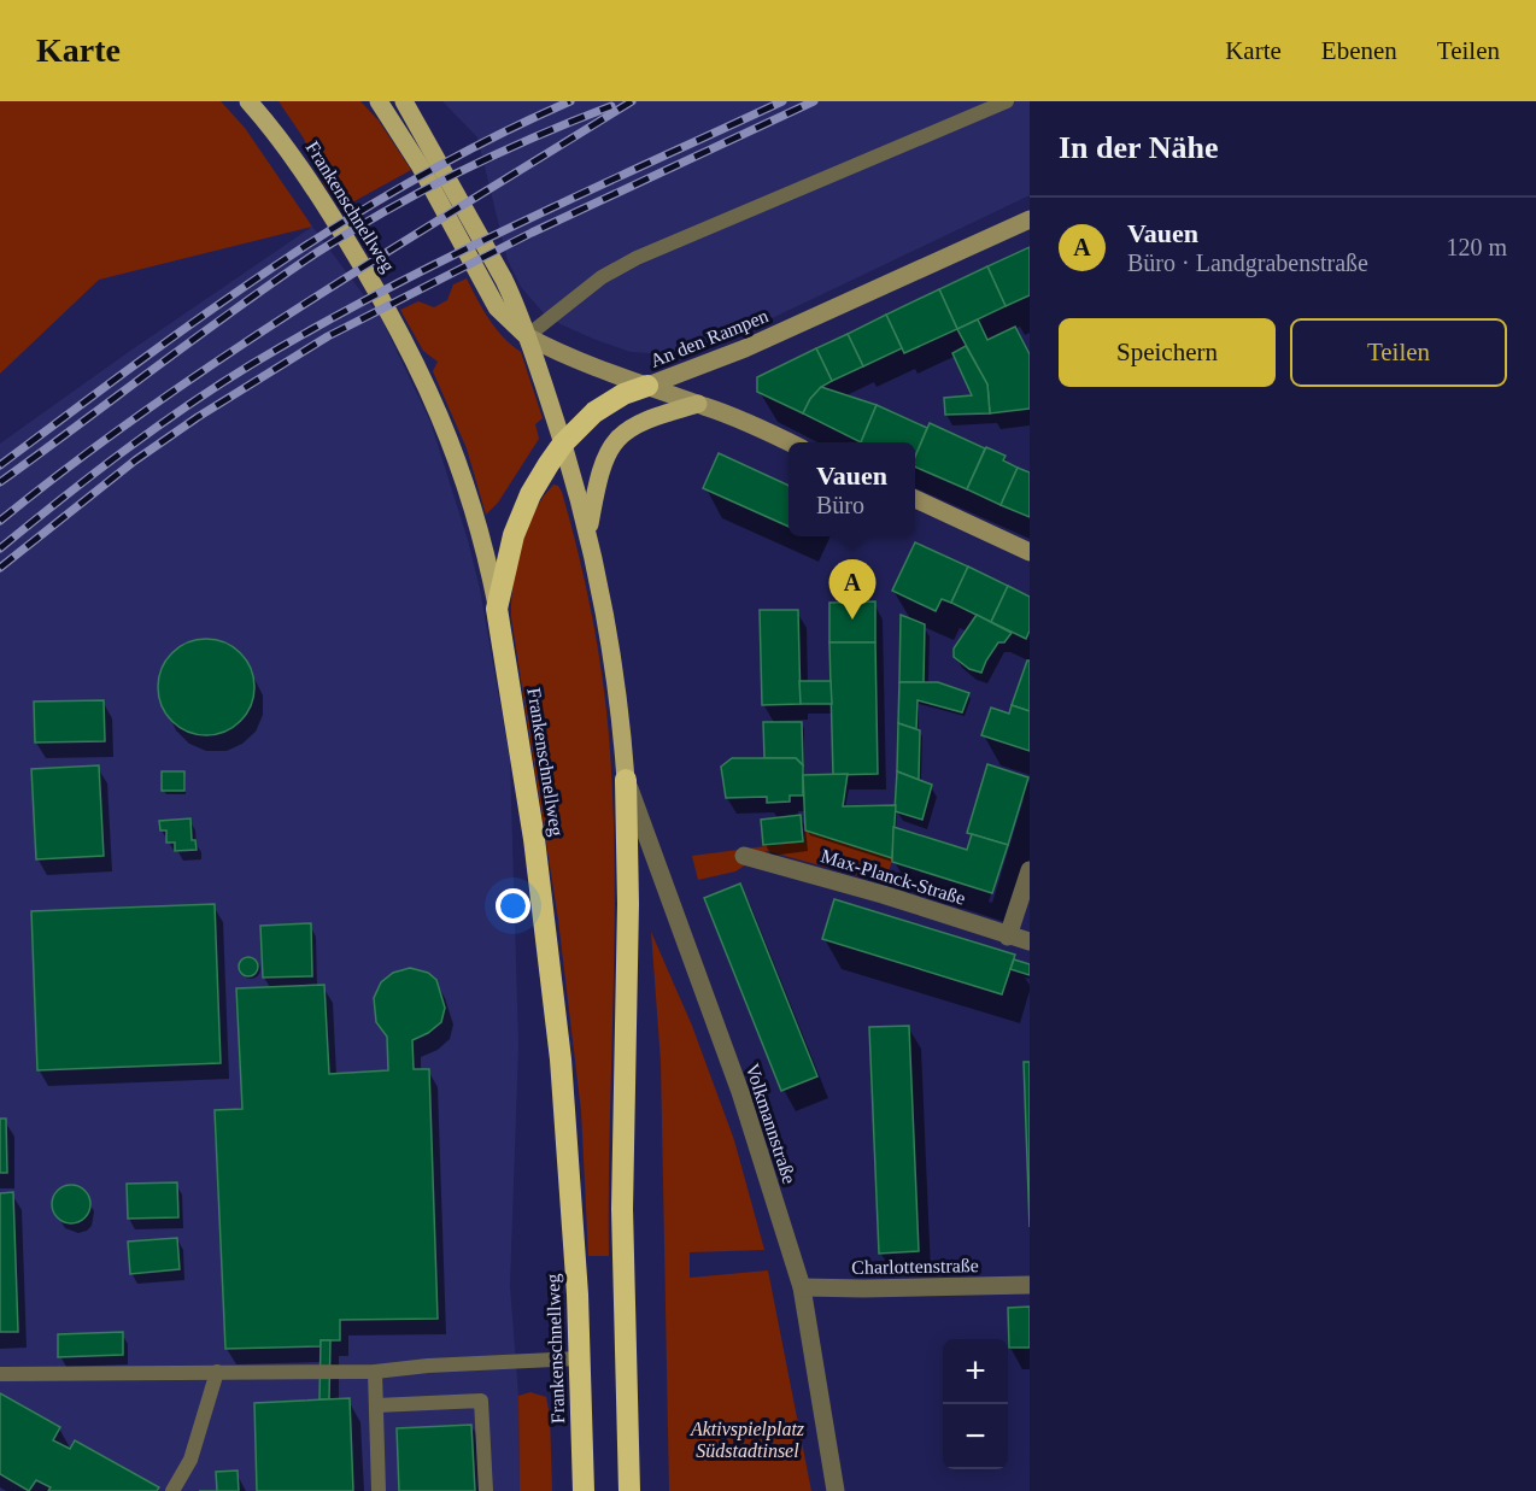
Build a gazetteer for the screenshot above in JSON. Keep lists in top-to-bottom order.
{
  "streets": {
    "highway": ["Frankenschnellweg"],
    "main road": ["An den Rampen"],
    "street": ["Max-Planck-Straße", "Volkmannstraße", "Charlottenstraße"]
  },
  "crossings": [
    ["Volkmannstraße", "Charlottenstraße"]
  ],
  "parks": ["Aktivspielplatz Südstadtinsel"],
  "page": {
    "header": "Karte",
    "nav": ["Karte", "Ebenen", "Teilen"],
    "heading": "In der Nähe",
    "list": [
      {
        "mark": "A",
        "name": "Vauen",
        "note": "Büro · Landgrabenstraße",
        "value": "120 m"
      }
    ],
    "buttons": ["Speichern", "Teilen"],
    "popup": ["Vauen", "Büro"],
    "pins": "A",
    "map_buttons": ["+", "−"]
  }
}
